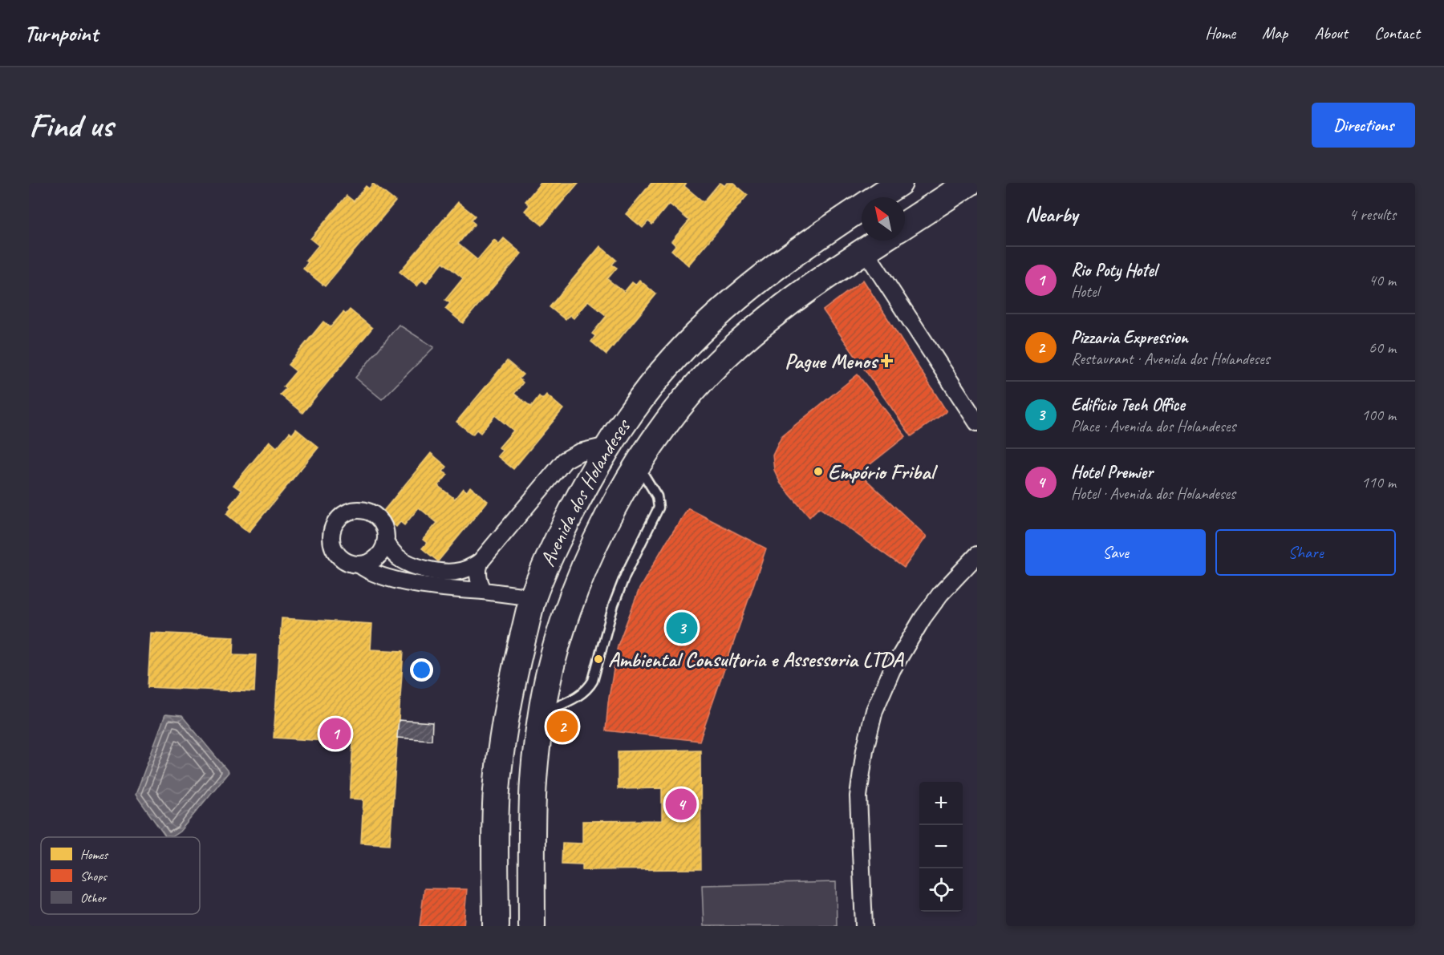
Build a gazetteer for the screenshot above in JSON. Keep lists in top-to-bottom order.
{
  "streets": {
    "main road": ["Avenida dos Holandeses"]
  },
  "places": {
    "health": ["Pague Menos"],
    "other": ["Empório Fribal", "Ambiental Consultoria e Assessoria LTDA"]
  },
  "legend": ["Homes", "Shops", "Other"],
  "north": "top left",
  "page": {
    "header": "Turnpoint",
    "nav": [
      "Home",
      "Map",
      "About",
      "Contact"
    ],
    "buttons": [
      "Directions",
      ["Save", "Share"]
    ],
    "title": "Find us",
    "heading": ["Nearby", "4 results"],
    "list": [
      {
        "mark": "1",
        "name": "Rio Poty Hotel",
        "note": "Hotel",
        "value": "40 m"
      },
      {
        "mark": "2",
        "name": "Pizzaria Expression",
        "note": "Restaurant · Avenida dos Holandeses",
        "value": "60 m"
      },
      {
        "mark": "3",
        "name": "Edifício Tech Office",
        "note": "Place · Avenida dos Holandeses",
        "value": "100 m"
      },
      {
        "mark": "4",
        "name": "Hotel Premier",
        "note": "Hotel · Avenida dos Holandeses",
        "value": "110 m"
      }
    ],
    "pins": [
      "3",
      "2",
      "1",
      "4"
    ],
    "map_buttons": ["+", "−"]
  }
}
